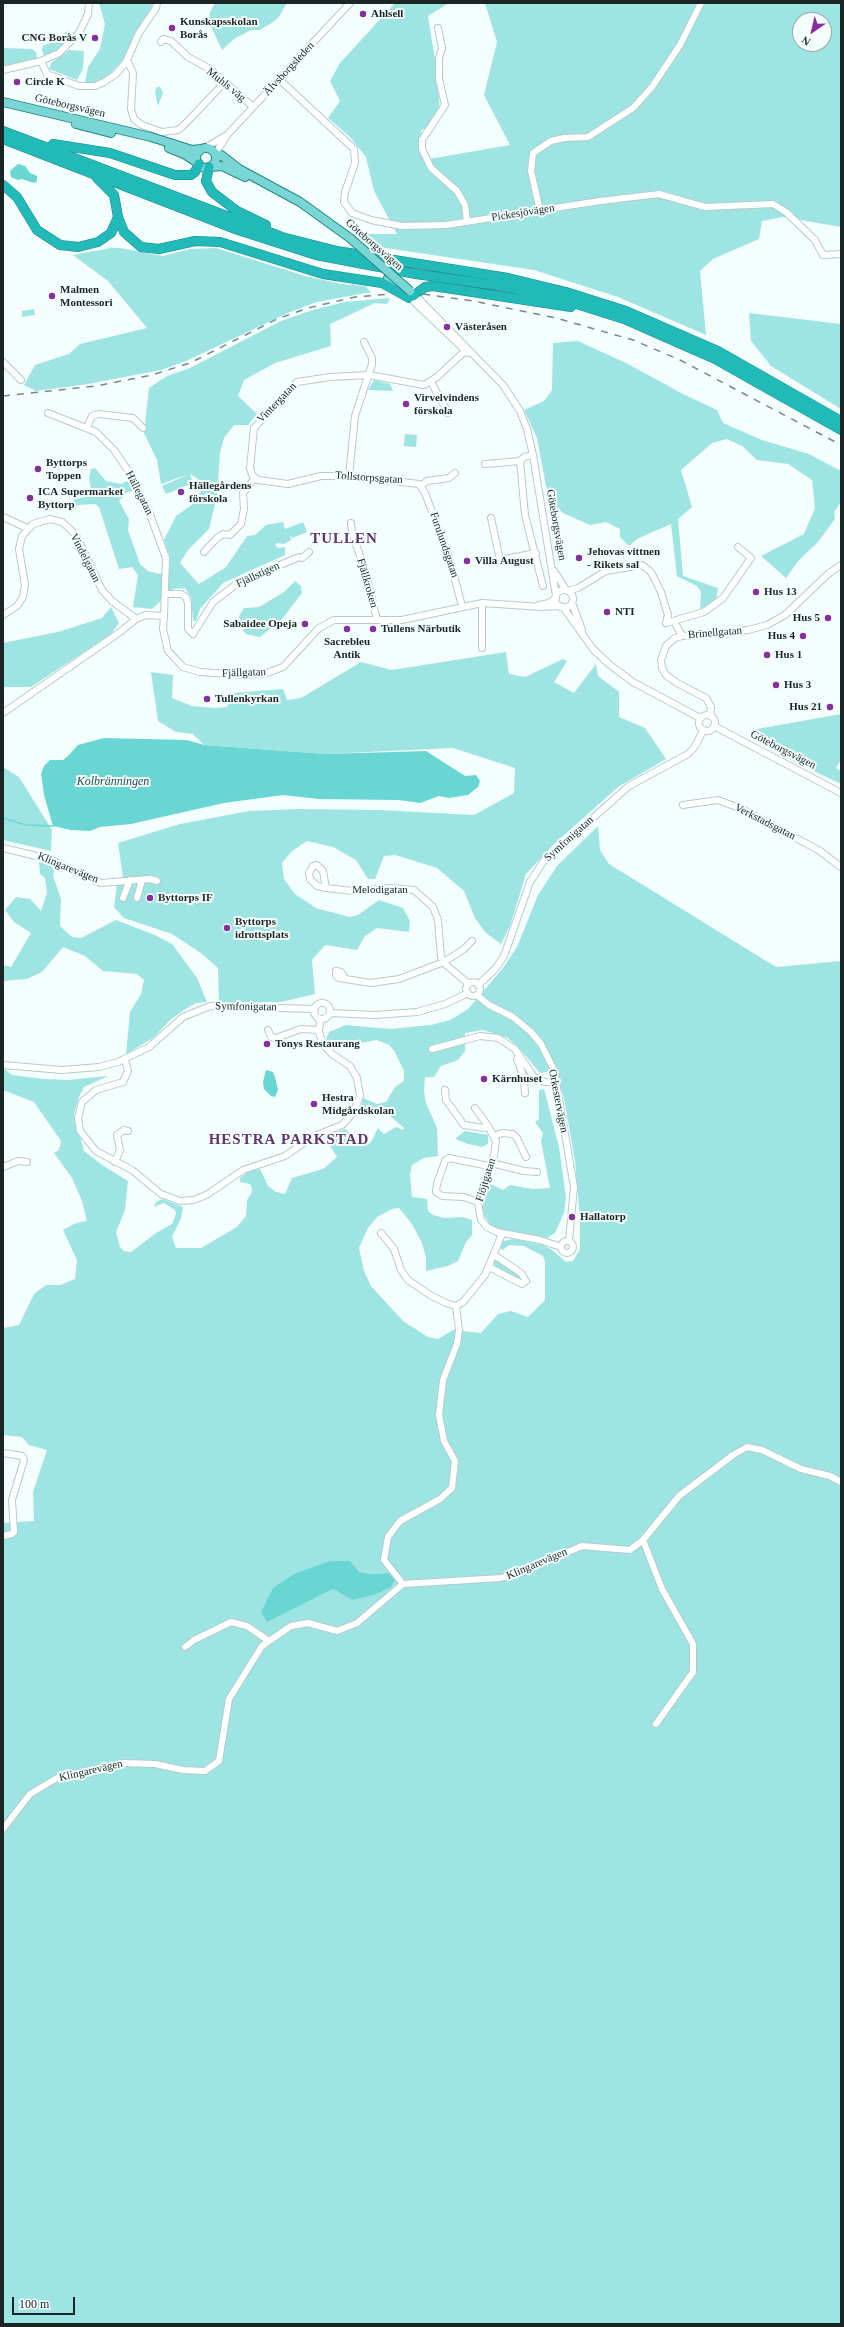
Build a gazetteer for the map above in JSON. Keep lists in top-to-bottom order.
{
  "streets": {
    "main road": ["Göteborgsvägen"],
    "street": [
      "Älvsborgsleden",
      "Muhls väg",
      "Pickesjövägen",
      "Vintergatan",
      "Tollstorpsgatan",
      "Hällegatan",
      "Furulundsgatan",
      "Vindelgatan",
      "Fjällstigen",
      "Fjällkroken",
      "Brinellgatan",
      "Fjällgatan",
      "Verkstadsgatan",
      "Symfonigatan",
      "Klingarevägen",
      "Melodigatan",
      "Orkestervägen",
      "Flöjtgatan"
    ]
  },
  "crossings": [
    ["Älvsborgsleden", "Muhls väg"],
    ["Älvsborgsleden", "Göteborgsvägen"],
    ["Älvsborgsleden", "Pickesjövägen"],
    ["Göteborgsvägen", "Brinellgatan"],
    ["Göteborgsvägen", "Fjällgatan"],
    ["Göteborgsvägen", "Symfonigatan"],
    ["Vintergatan", "Tollstorpsgatan"],
    ["Tollstorpsgatan", "Furulundsgatan"],
    ["Hällegatan", "Fjällstigen"],
    ["Hällegatan", "Fjällgatan"],
    ["Furulundsgatan", "Fjällgatan"],
    ["Fjällkroken", "Fjällgatan"],
    ["Brinellgatan", "Symfonigatan"],
    ["Symfonigatan", "Orkestervägen"],
    ["Orkestervägen", "Flöjtgatan"]
  ],
  "districts": ["TULLEN", "HESTRA PARKSTAD"],
  "water": ["Kolbränningen"],
  "places": [
    "Ahlsell",
    "Kunskapsskolan Borås",
    "CNG Borås V",
    "Circle K",
    "Malmen Montessori",
    "Västeråsen",
    "Virvelvindens förskola",
    "Byttorps Toppen",
    "Hällegårdens förskola",
    "ICA Supermarket Byttorp",
    "Jehovas vittnen - Rikets sal",
    "Villa August",
    "Hus 13",
    "NTI",
    "Hus 5",
    "Sabaidee Opeja",
    "Sacrebleu Antik",
    "Tullens Närbutik",
    "Hus 4",
    "Hus 1",
    "Hus 3",
    "Tullenkyrkan",
    "Hus 21",
    "Byttorps IF",
    "Byttorps idrottsplats",
    "Tonys Restaurang",
    "Kärnhuset",
    "Hestra Midgårdskolan",
    "Hallatorp"
  ],
  "scale_bar": "100 m",
  "north": "bottom left"
}
